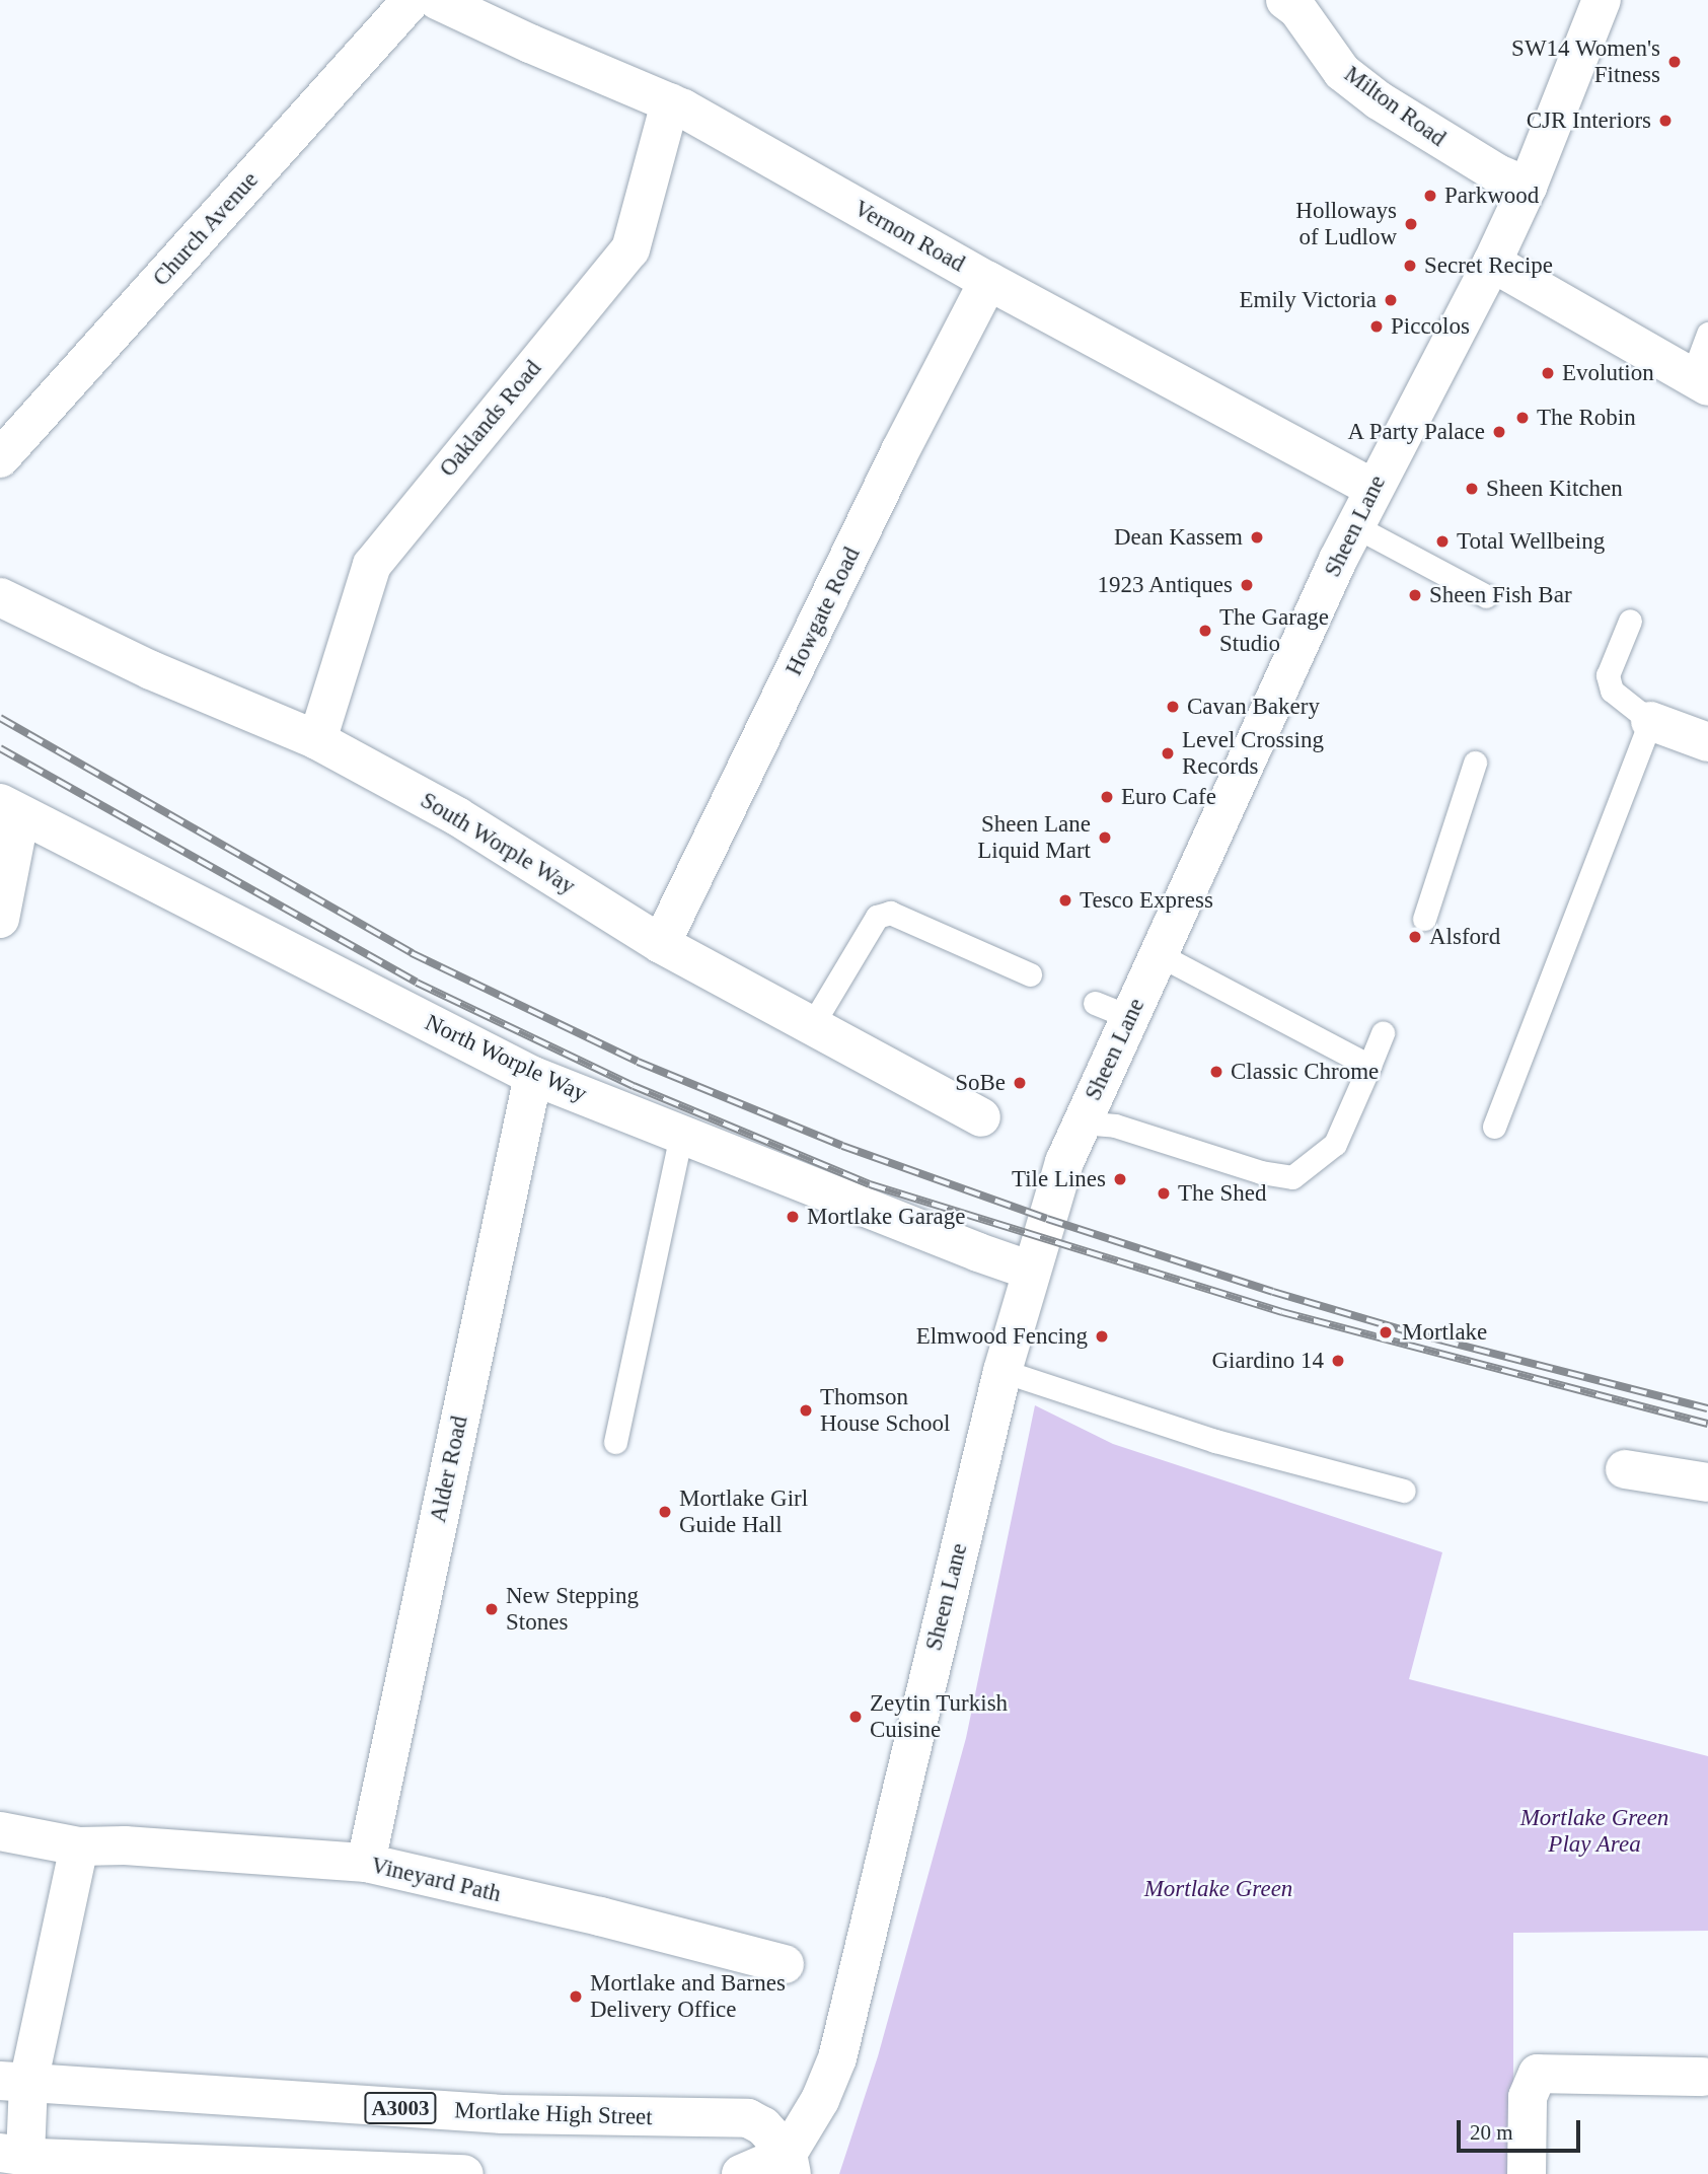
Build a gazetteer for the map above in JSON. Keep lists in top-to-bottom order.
{
  "streets": {
    "street": [
      "Milton Road",
      "Church Avenue",
      "Vernon Road",
      "Oaklands Road",
      "Sheen Lane",
      "Howgate Road",
      "South Worple Way",
      "North Worple Way",
      "Alder Road",
      "Vineyard Path",
      "A3003",
      "Mortlake High Street"
    ]
  },
  "crossings": [
    ["Milton Road", "Sheen Lane"],
    ["Vernon Road", "Oaklands Road"],
    ["Vernon Road", "Sheen Lane"],
    ["Vernon Road", "Howgate Road"],
    ["Oaklands Road", "South Worple Way"],
    ["Sheen Lane", "North Worple Way"],
    ["Sheen Lane", "Mortlake High Street"],
    ["Howgate Road", "South Worple Way"],
    ["North Worple Way", "Alder Road"],
    ["Alder Road", "Vineyard Path"]
  ],
  "parks": ["Mortlake Green Play Area", "Mortlake Green"],
  "places": [
    "SW14 Women's Fitness",
    "CJR Interiors",
    "Parkwood",
    "Holloways of Ludlow",
    "Secret Recipe",
    "Emily Victoria",
    "Piccolos",
    "Evolution",
    "The Robin",
    "A Party Palace",
    "Sheen Kitchen",
    "Dean Kassem",
    "Total Wellbeing",
    "1923 Antiques",
    "Sheen Fish Bar",
    "The Garage Studio",
    "Cavan Bakery",
    "Level Crossing Records",
    "Euro Cafe",
    "Sheen Lane Liquid Mart",
    "Tesco Express",
    "Alsford",
    "Classic Chrome",
    "SoBe",
    "Tile Lines",
    "The Shed",
    "Mortlake Garage",
    "Mortlake",
    "Elmwood Fencing",
    "Giardino 14",
    "Thomson House School",
    "Mortlake Girl Guide Hall",
    "New Stepping Stones",
    "Zeytin Turkish Cuisine",
    "Mortlake and Barnes Delivery Office"
  ],
  "scale_bar": "20 m"
}
